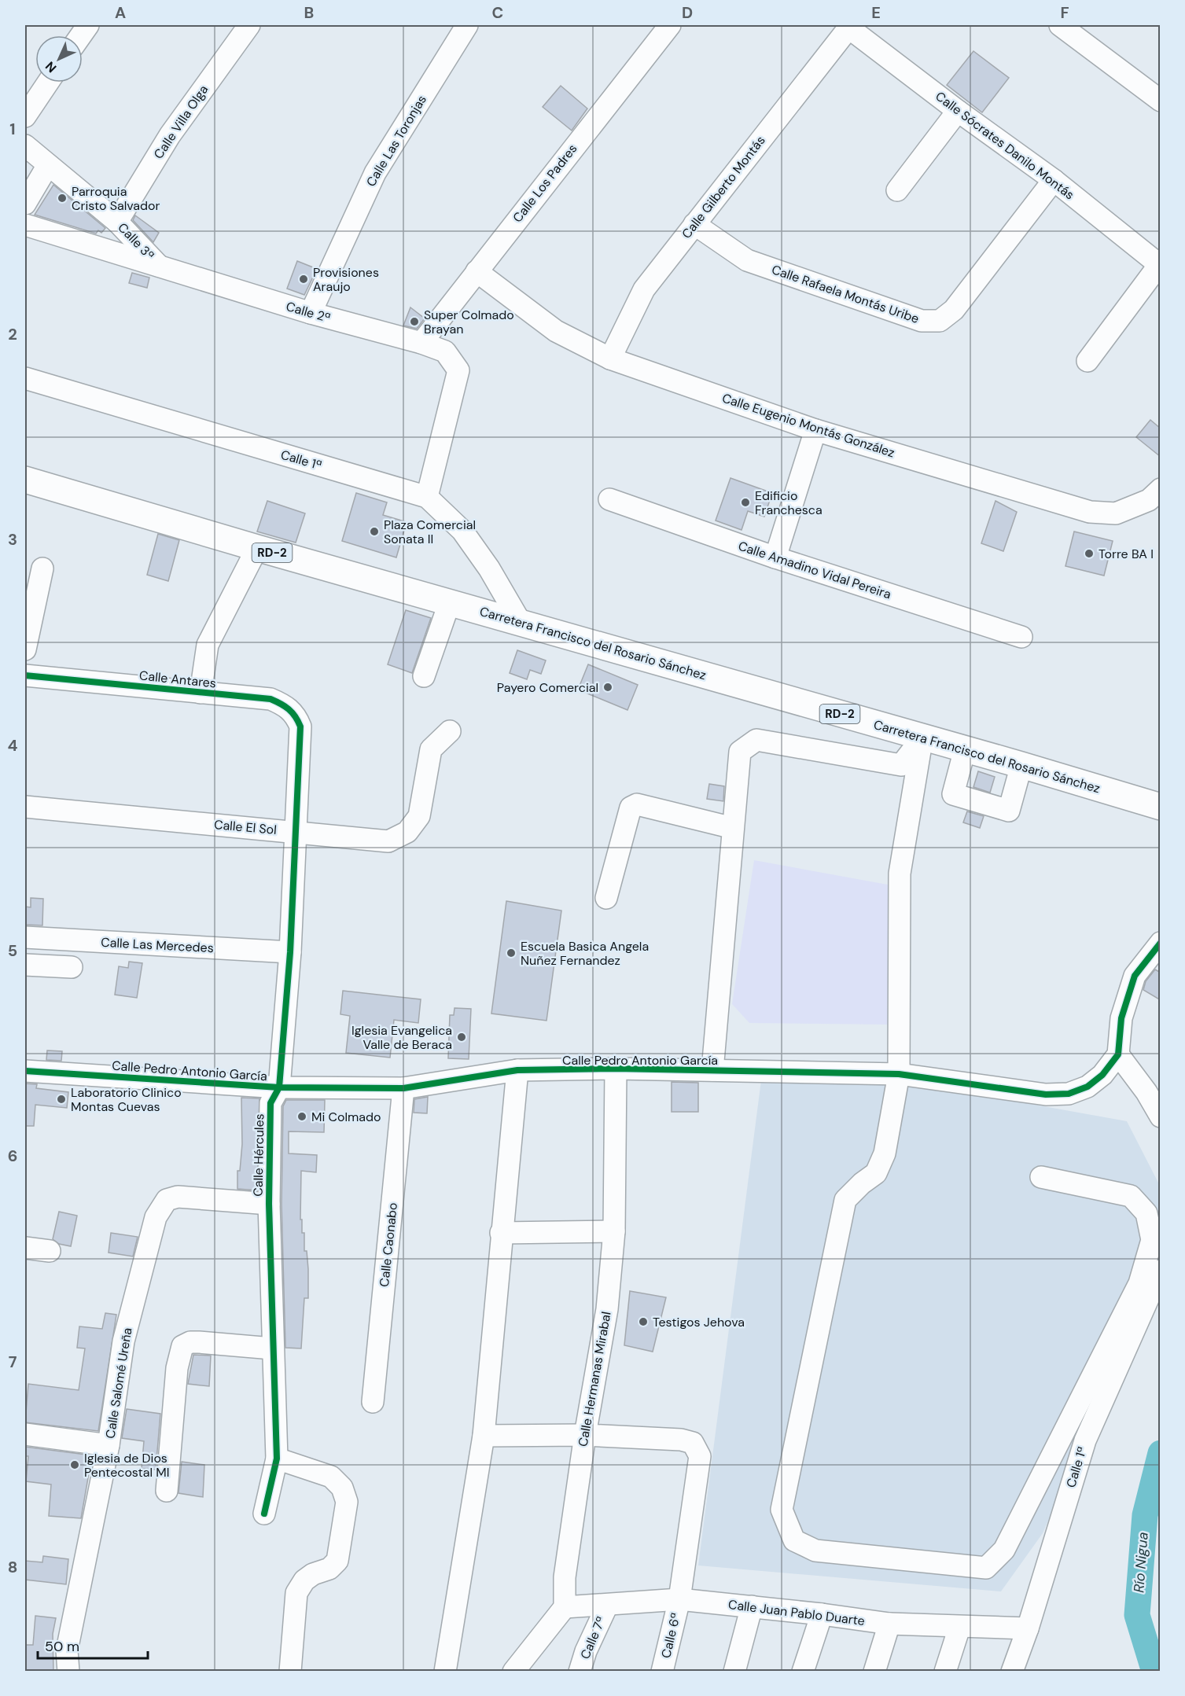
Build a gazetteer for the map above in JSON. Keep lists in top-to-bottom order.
{
  "streets": {
    "main road": ["RD-2", "Carretera Francisco del Rosario Sánchez"],
    "street": [
      "Calle Villa Olga",
      "Calle Las Toronjas",
      "Calle Sócrates Danilo Montás",
      "Calle Los Padres",
      "Calle Gilberto Montás",
      "Calle 3ª",
      "Calle Rafaela Montás Uribe",
      "Calle 2ª",
      "Calle Eugenio Montás González",
      "Calle 1ª",
      "Calle Amadino Vidal Pereira",
      "Calle Antares",
      "Calle El Sol",
      "Calle Las Mercedes",
      "Calle Pedro Antonio García",
      "Calle Hércules",
      "Calle Caonabo",
      "Calle Hermanas Mirabal",
      "Calle Salomé Ureña",
      "Calle Juan Pablo Duarte",
      "Calle 6ª",
      "Calle 7ª"
    ]
  },
  "crossings": [
    ["Calle Villa Olga", "Calle 3ª"],
    ["Calle Las Toronjas", "Calle 2ª"],
    ["Calle Sócrates Danilo Montás", "Calle Gilberto Montás"],
    ["Calle Sócrates Danilo Montás", "Calle Rafaela Montás Uribe"],
    ["Calle Los Padres", "Calle 2ª"],
    ["Calle Los Padres", "Calle Eugenio Montás González"],
    ["Calle Gilberto Montás", "Calle Rafaela Montás Uribe"],
    ["Calle Gilberto Montás", "Calle Eugenio Montás González"],
    ["Calle 3ª", "Calle 2ª"],
    ["Calle 2ª", "Calle 1ª"],
    ["Calle 1ª", "Carretera Francisco del Rosario Sánchez"],
    ["Calle 1ª", "Calle Juan Pablo Duarte"],
    ["Calle Antares", "Calle Hércules"],
    ["Calle El Sol", "Calle Hércules"],
    ["Calle Las Mercedes", "Calle Hércules"],
    ["Calle Pedro Antonio García", "Calle Hércules"],
    ["Calle Pedro Antonio García", "Calle Caonabo"],
    ["Calle Pedro Antonio García", "Calle Hermanas Mirabal"],
    ["Calle Hércules", "Calle Salomé Ureña"],
    ["Calle Hermanas Mirabal", "Calle Juan Pablo Duarte"],
    ["Calle Hermanas Mirabal", "Calle 6ª"],
    ["Calle Juan Pablo Duarte", "Calle 6ª"],
    ["Calle Juan Pablo Duarte", "Calle 7ª"]
  ],
  "water": ["Río Nigua"],
  "places": [
    "Parroquia Cristo Salvador",
    "Provisiones Araujo",
    "Super Colmado Brayan",
    "Edificio Franchesca",
    "Plaza Comercial Sonata II",
    "Torre BA I",
    "Payero Comercial",
    "Escuela Basica Angela Nuñez Fernandez",
    "Iglesia Evangelica Valle de Beraca",
    "Laboratorio Clinico Montas Cuevas",
    "Mi Colmado",
    "Testigos Jehova",
    "Iglesia de Dios Pentecostal MI"
  ],
  "scale_bar": "50 m",
  "north": "bottom left",
  "grid": {
    "columns": [
      "A",
      "B",
      "C",
      "D",
      "E",
      "F"
    ],
    "rows": [
      "1",
      "2",
      "3",
      "4",
      "5",
      "6",
      "7",
      "8"
    ]
  }
}
